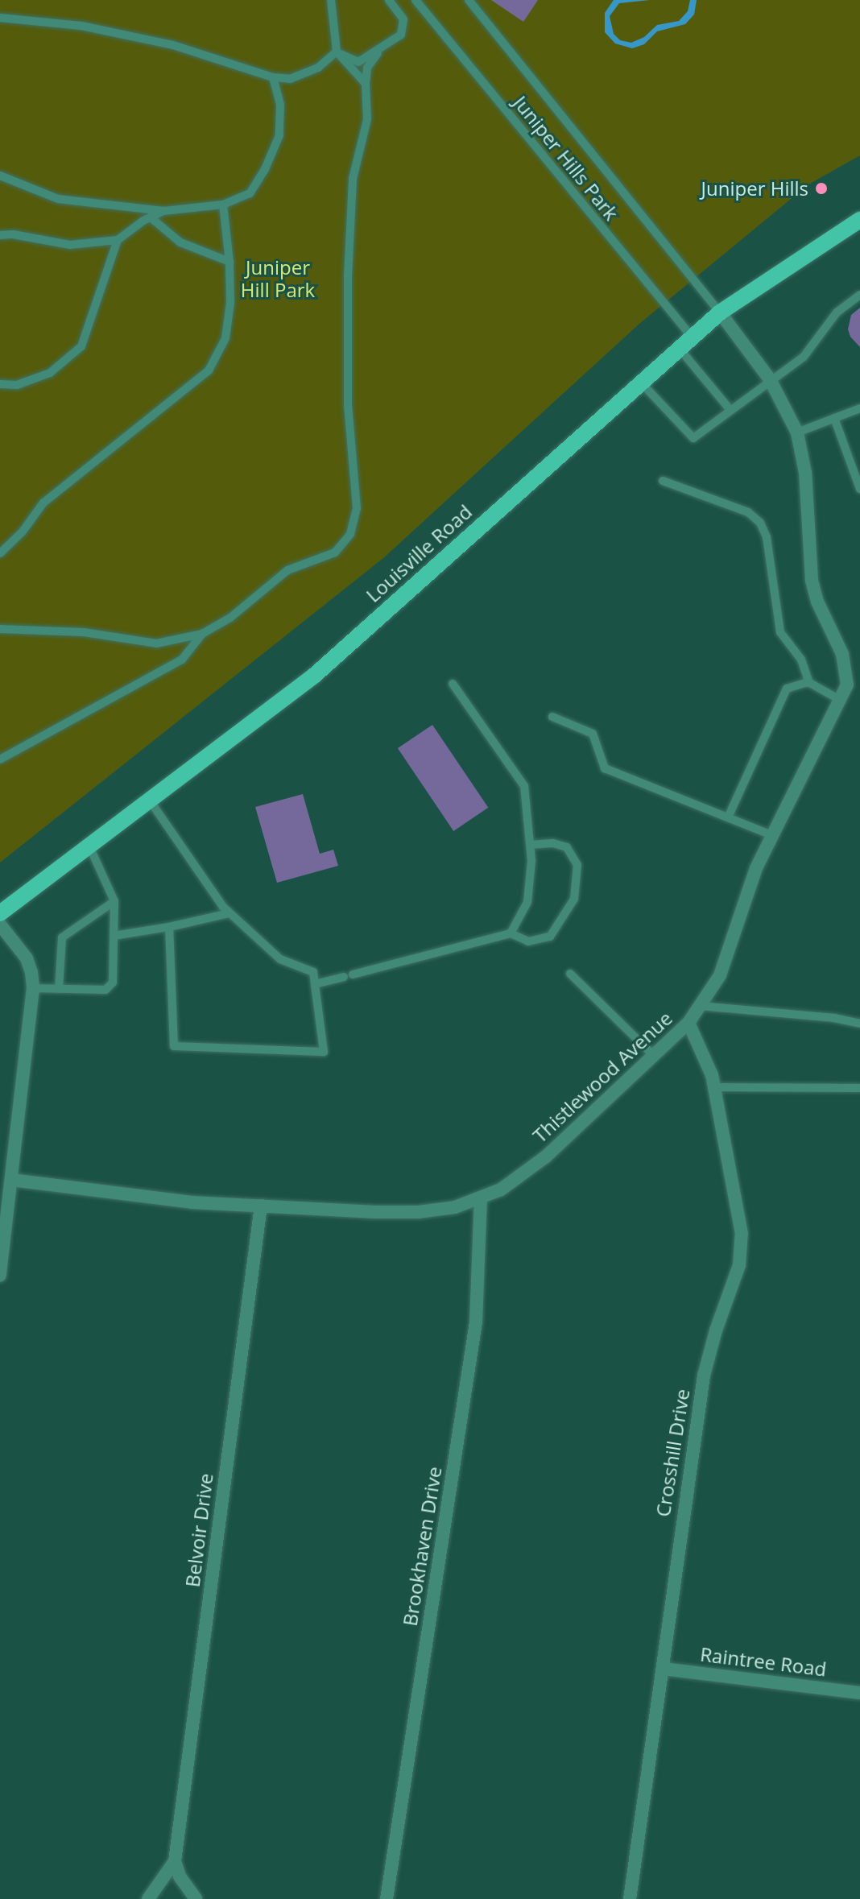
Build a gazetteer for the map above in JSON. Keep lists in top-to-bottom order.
{
  "streets": {
    "main road": ["Louisville Road"],
    "street": [
      "Thistlewood Avenue",
      "Crosshill Drive",
      "Belvoir Drive",
      "Brookhaven Drive",
      "Raintree Road"
    ],
    "lane": ["Juniper Hills Park"]
  },
  "crossings": [
    ["Juniper Hills Park", "Louisville Road"],
    ["Thistlewood Avenue", "Crosshill Drive"],
    ["Thistlewood Avenue", "Belvoir Drive"],
    ["Thistlewood Avenue", "Brookhaven Drive"],
    ["Crosshill Drive", "Raintree Road"]
  ],
  "parks": ["Juniper Hill Park"],
  "places": ["Juniper Hills"]
}
